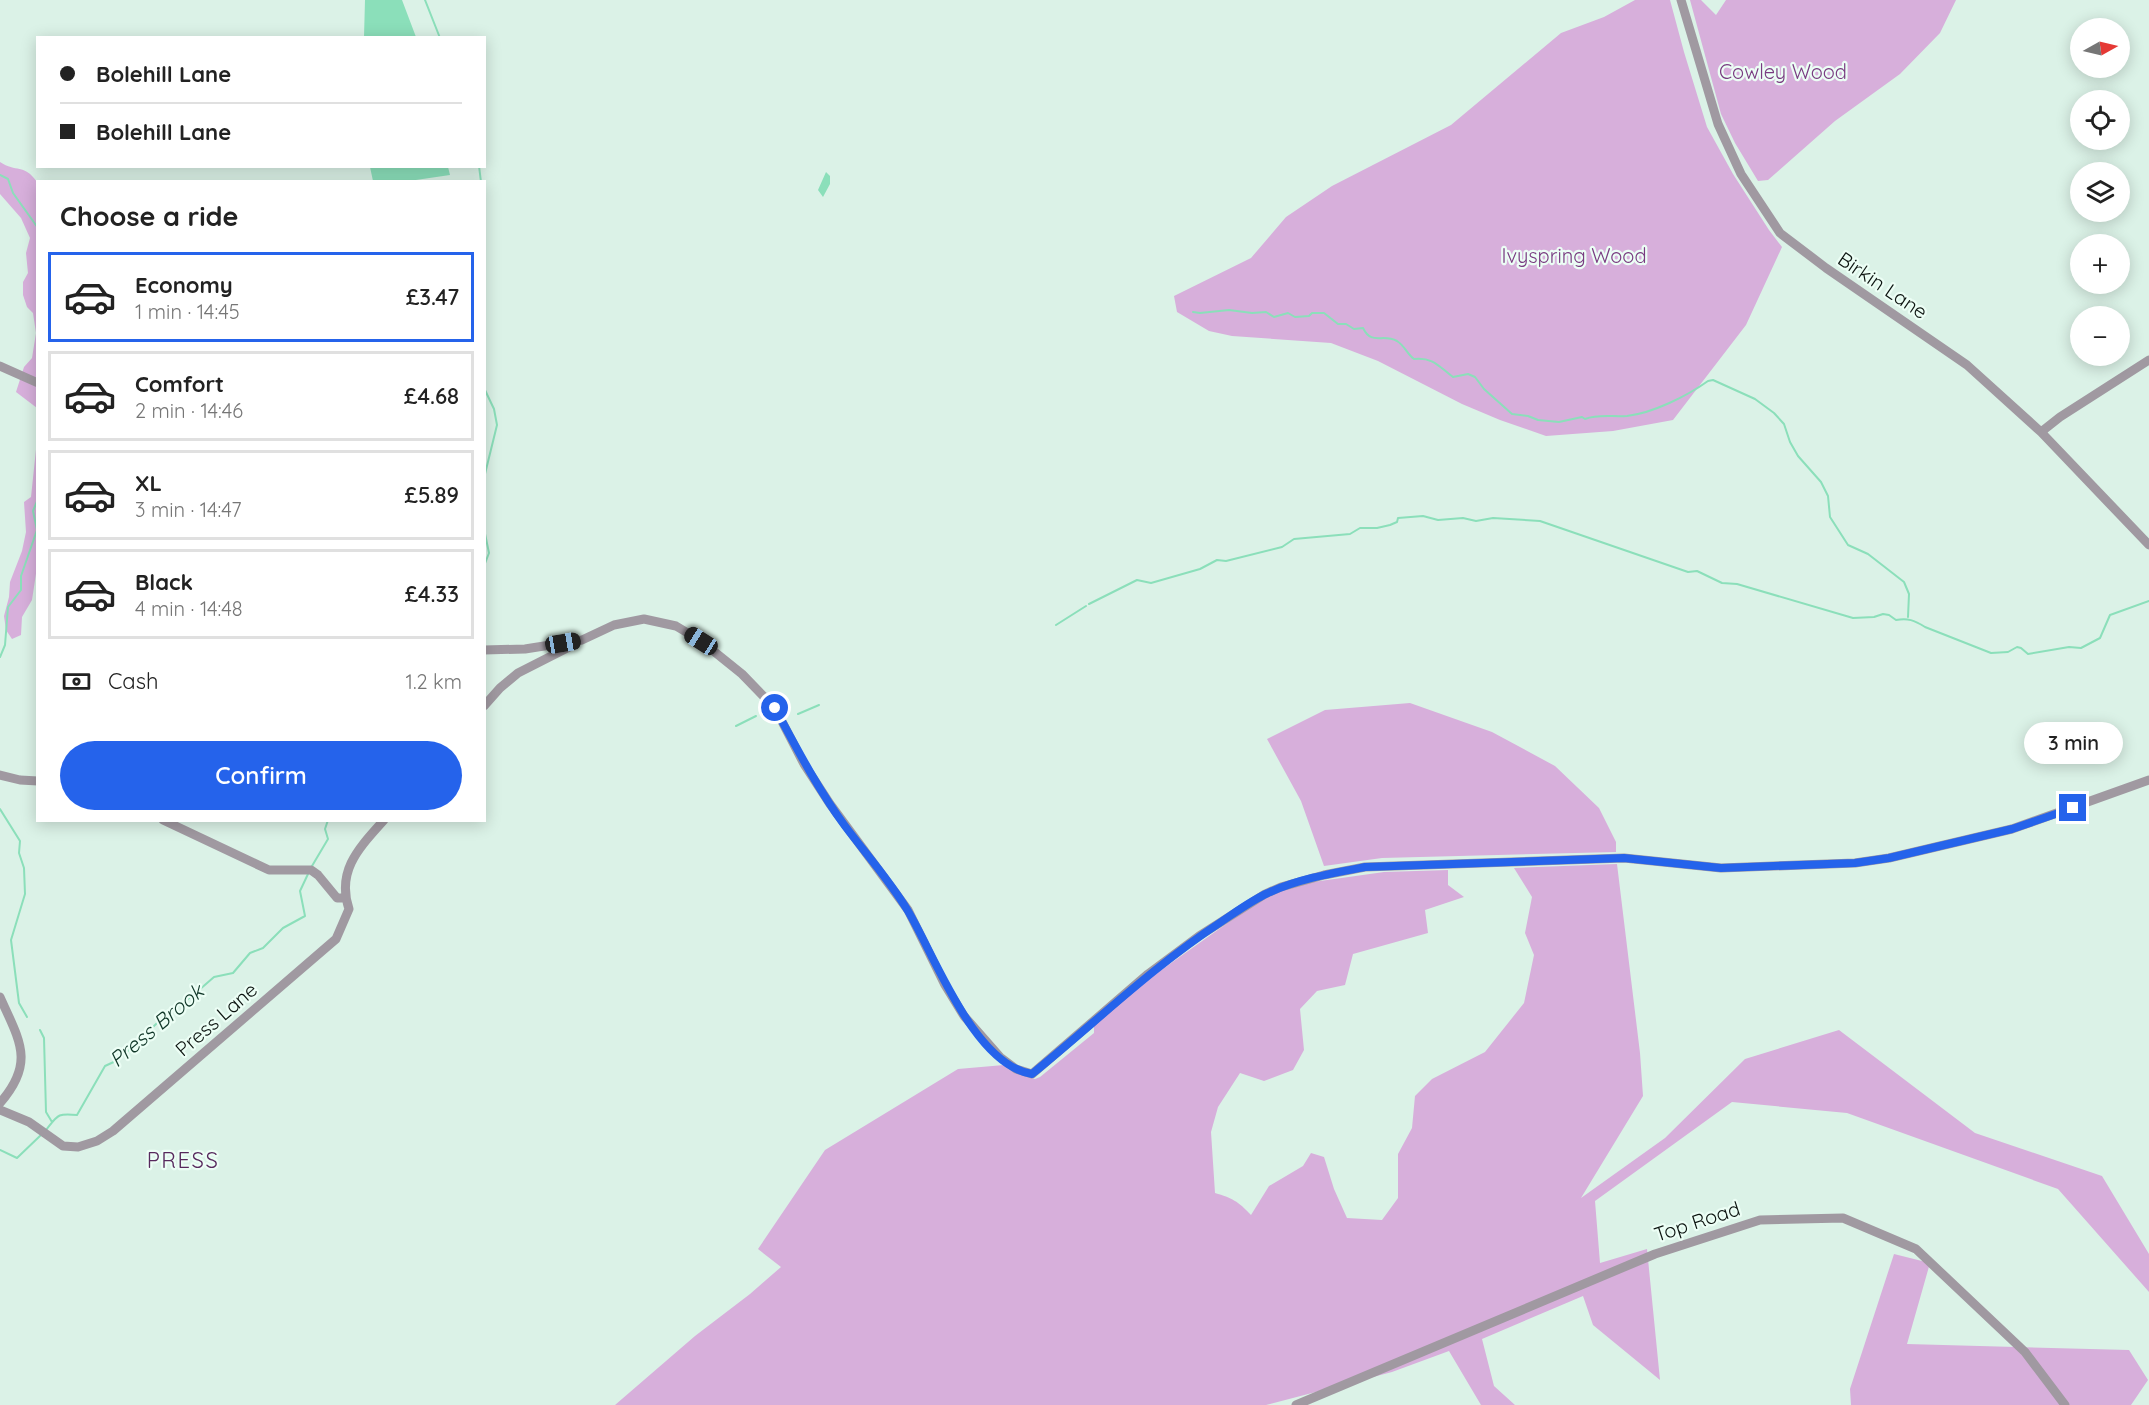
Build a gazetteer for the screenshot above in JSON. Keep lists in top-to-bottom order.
{
  "streets": {
    "street": ["Birkin Lane", "Press Lane", "Top Road"]
  },
  "districts": ["PRESS"],
  "water": ["Press Brook"],
  "parks": ["Cowley Wood", "Ivyspring Wood"],
  "north": "right",
  "page": {
    "map_buttons": ["+", "−"],
    "banner": ["Bolehill Lane", "Bolehill Lane"],
    "heading": "Choose a ride",
    "list": [
      {
        "name": "Economy",
        "note": "1 min · 14:45",
        "value": "£3.47"
      },
      {
        "name": "Comfort",
        "note": "2 min · 14:46",
        "value": "£4.68"
      },
      {
        "name": "XL",
        "note": "3 min · 14:47",
        "value": "£5.89"
      },
      {
        "name": "Black",
        "note": "4 min · 14:48",
        "value": "£4.33"
      }
    ],
    "pay": ["Cash", "1.2 km"],
    "bubble": "3 min",
    "buttons": "Confirm"
  }
}
